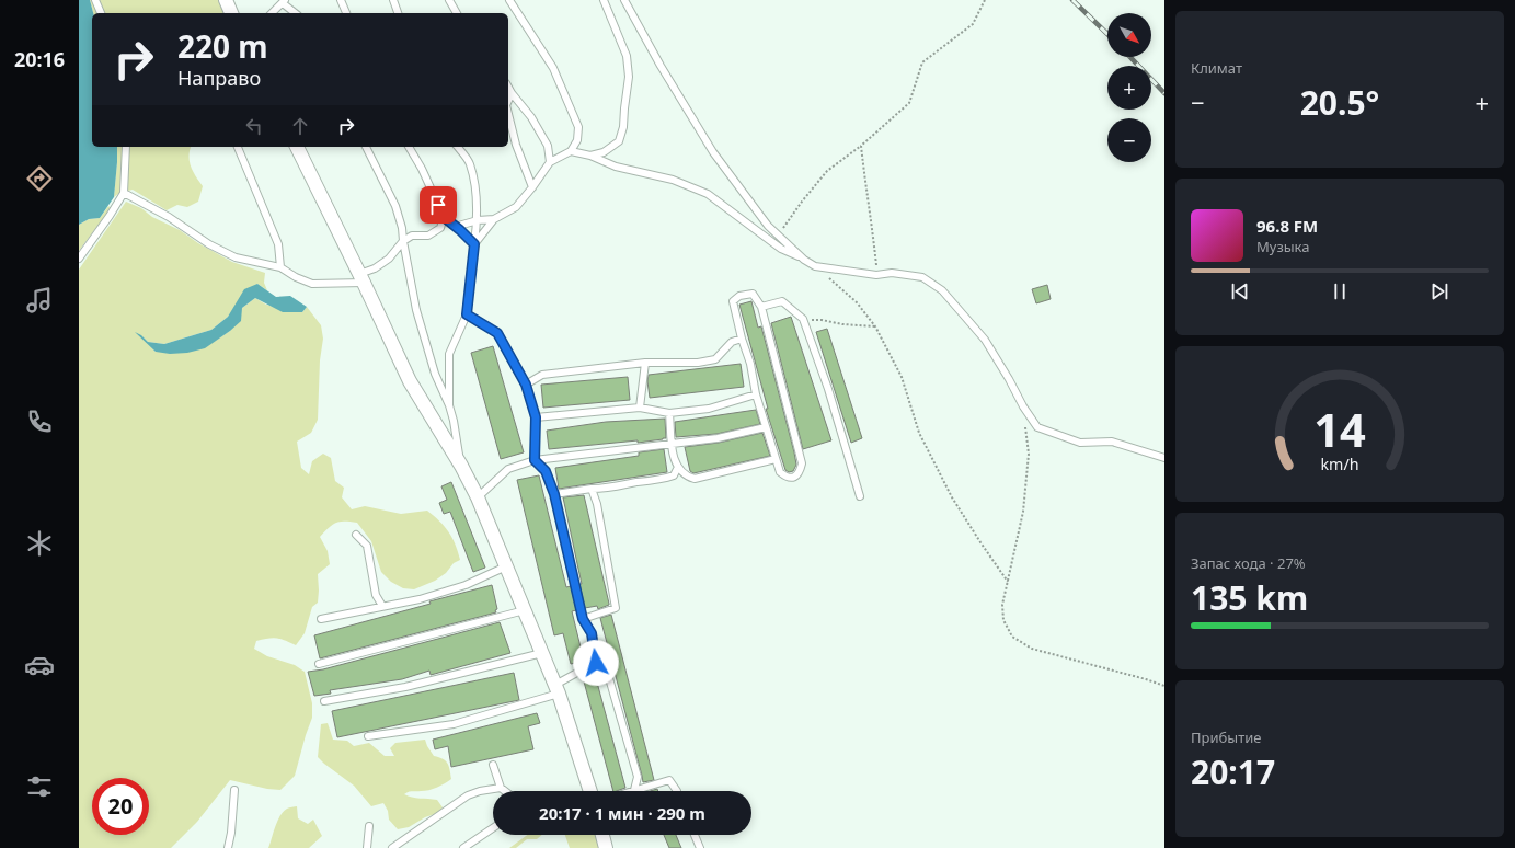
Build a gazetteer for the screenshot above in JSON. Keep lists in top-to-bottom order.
{
  "north": "bottom right",
  "page": {
    "tabs": "20:16",
    "tile": [
      "Климат",
      ["Запас хода · 27%", "135 km"],
      ["Прибытие", "20:17"]
    ],
    "map_buttons": ["+", "−"],
    "turn": ["220 m", "Направо"],
    "heat": ["−", "20.5°", "+"],
    "song": ["96.8 FM", "Музыка"],
    "limit": "20",
    "trip": "20:17 · 1 мин · 290 m",
    "gauge": ["14", "km/h"]
  }
}
